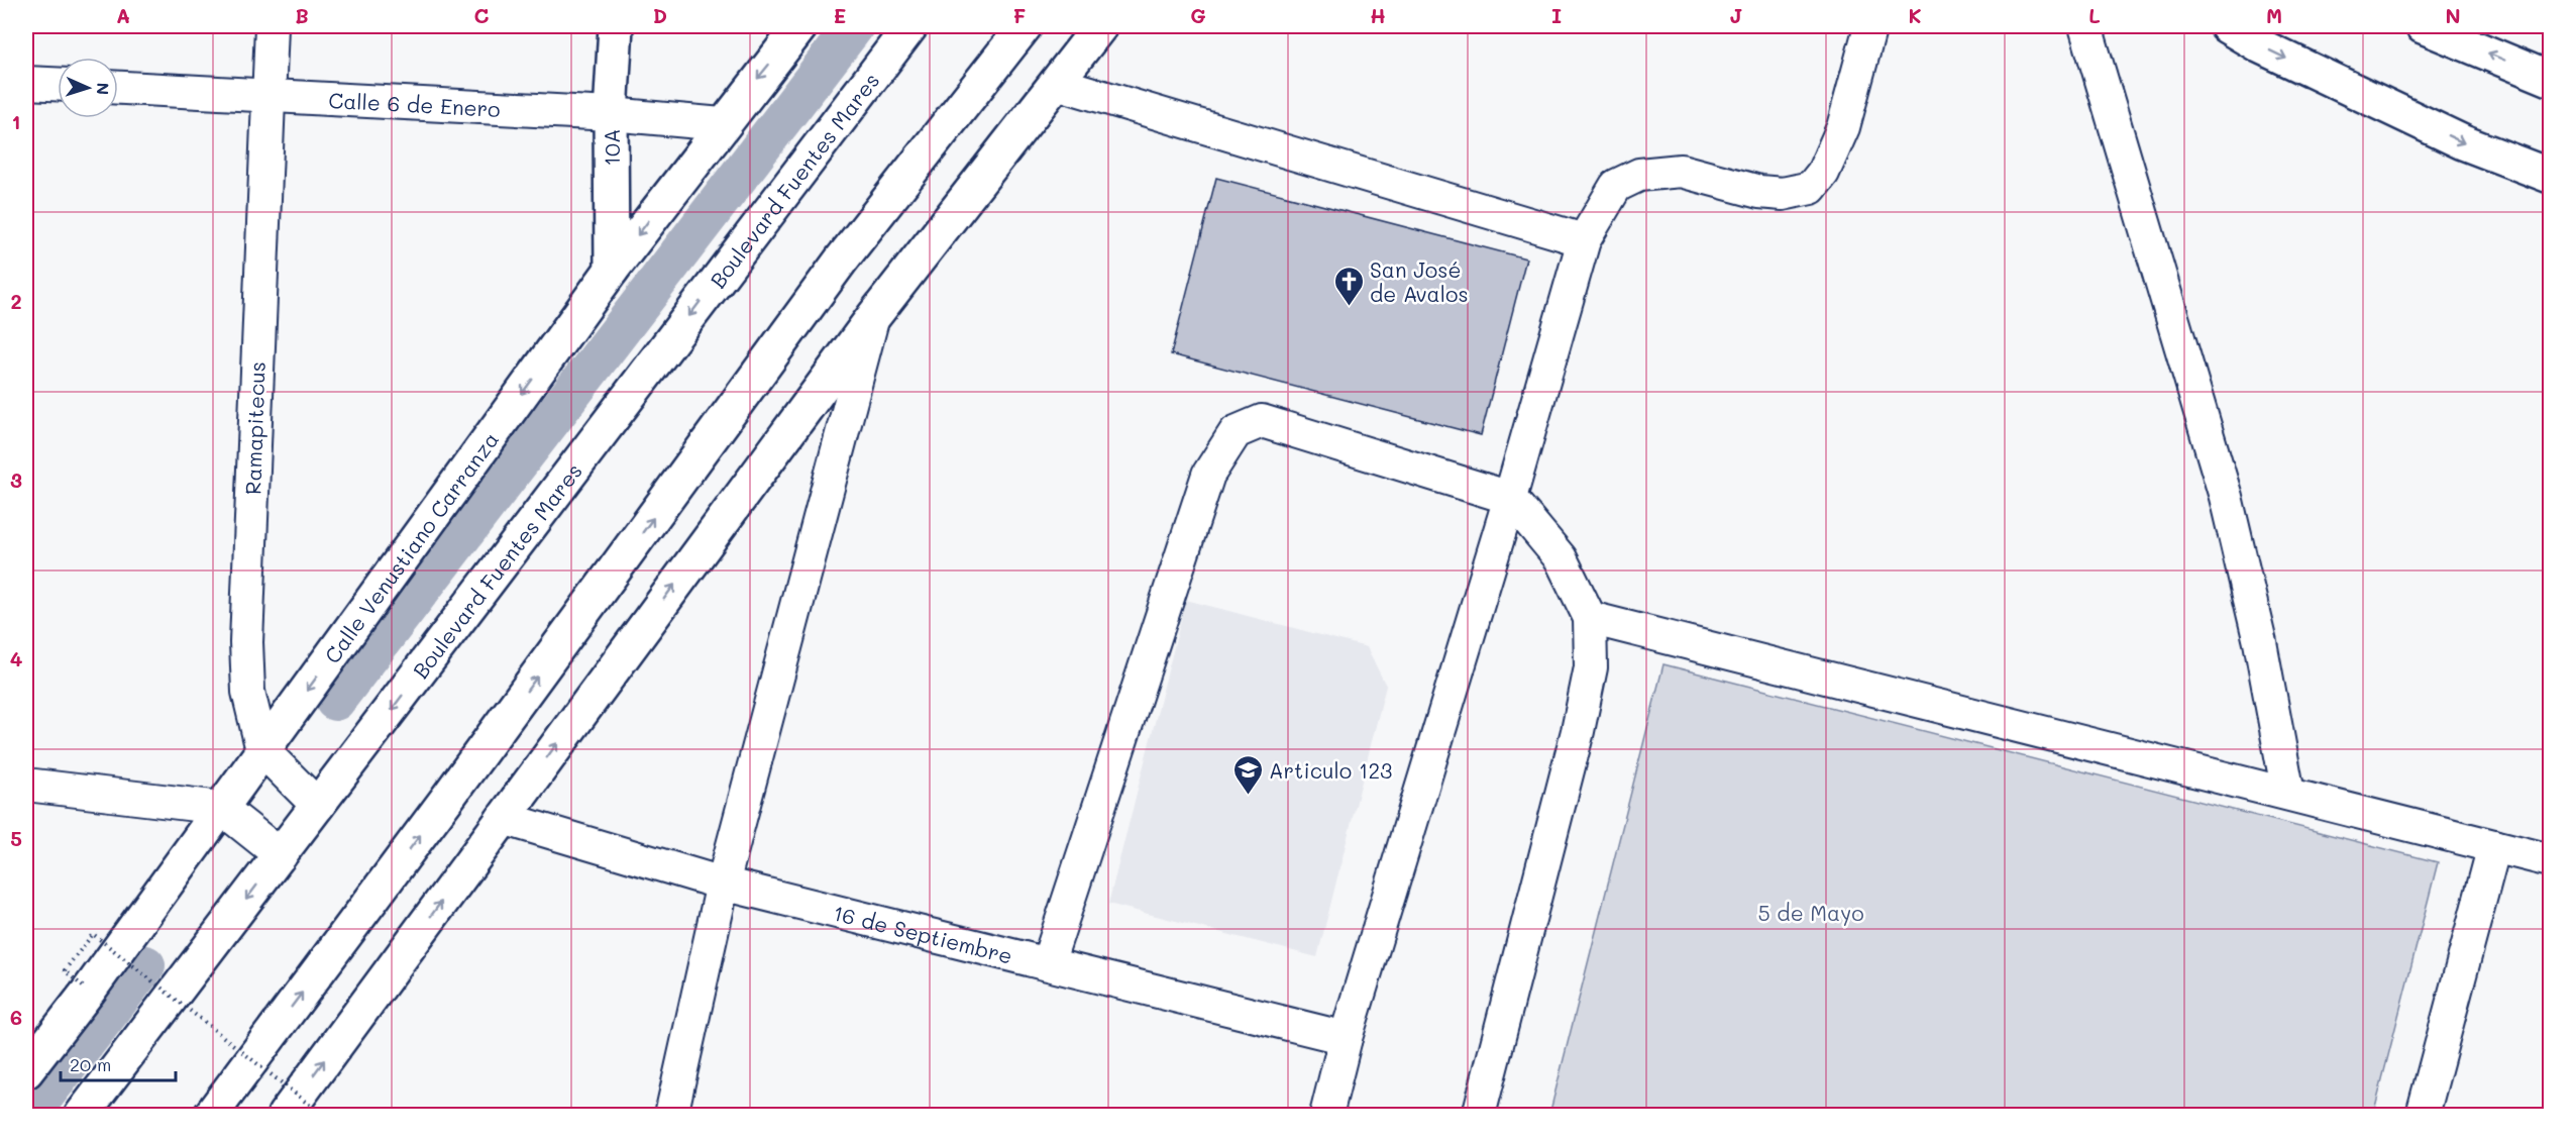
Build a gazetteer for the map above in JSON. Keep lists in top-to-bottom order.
{
  "streets": {
    "street": [
      "Calle 6 de Enero",
      "10A",
      "Boulevard Fuentes Mares",
      "Ramapitecus",
      "Calle Venustiano Carranza",
      "16 de Septiembre"
    ]
  },
  "crossings": [
    ["Calle 6 de Enero", "10A"],
    ["Calle 6 de Enero", "Ramapitecus"],
    ["Calle 6 de Enero", "Calle Venustiano Carranza"],
    ["10A", "Calle Venustiano Carranza"],
    ["Boulevard Fuentes Mares", "Ramapitecus"],
    ["Ramapitecus", "Calle Venustiano Carranza"]
  ],
  "parks": ["5 de Mayo"],
  "places": {
    "church": ["San José de Avalos"],
    "school or university": ["Articulo 123"]
  },
  "scale_bar": "20 m",
  "north": "right",
  "grid": {
    "columns": [
      "A",
      "B",
      "C",
      "D",
      "E",
      "F",
      "G",
      "H",
      "I",
      "J",
      "K",
      "L",
      "M",
      "N"
    ],
    "rows": [
      "1",
      "2",
      "3",
      "4",
      "5",
      "6"
    ]
  }
}
